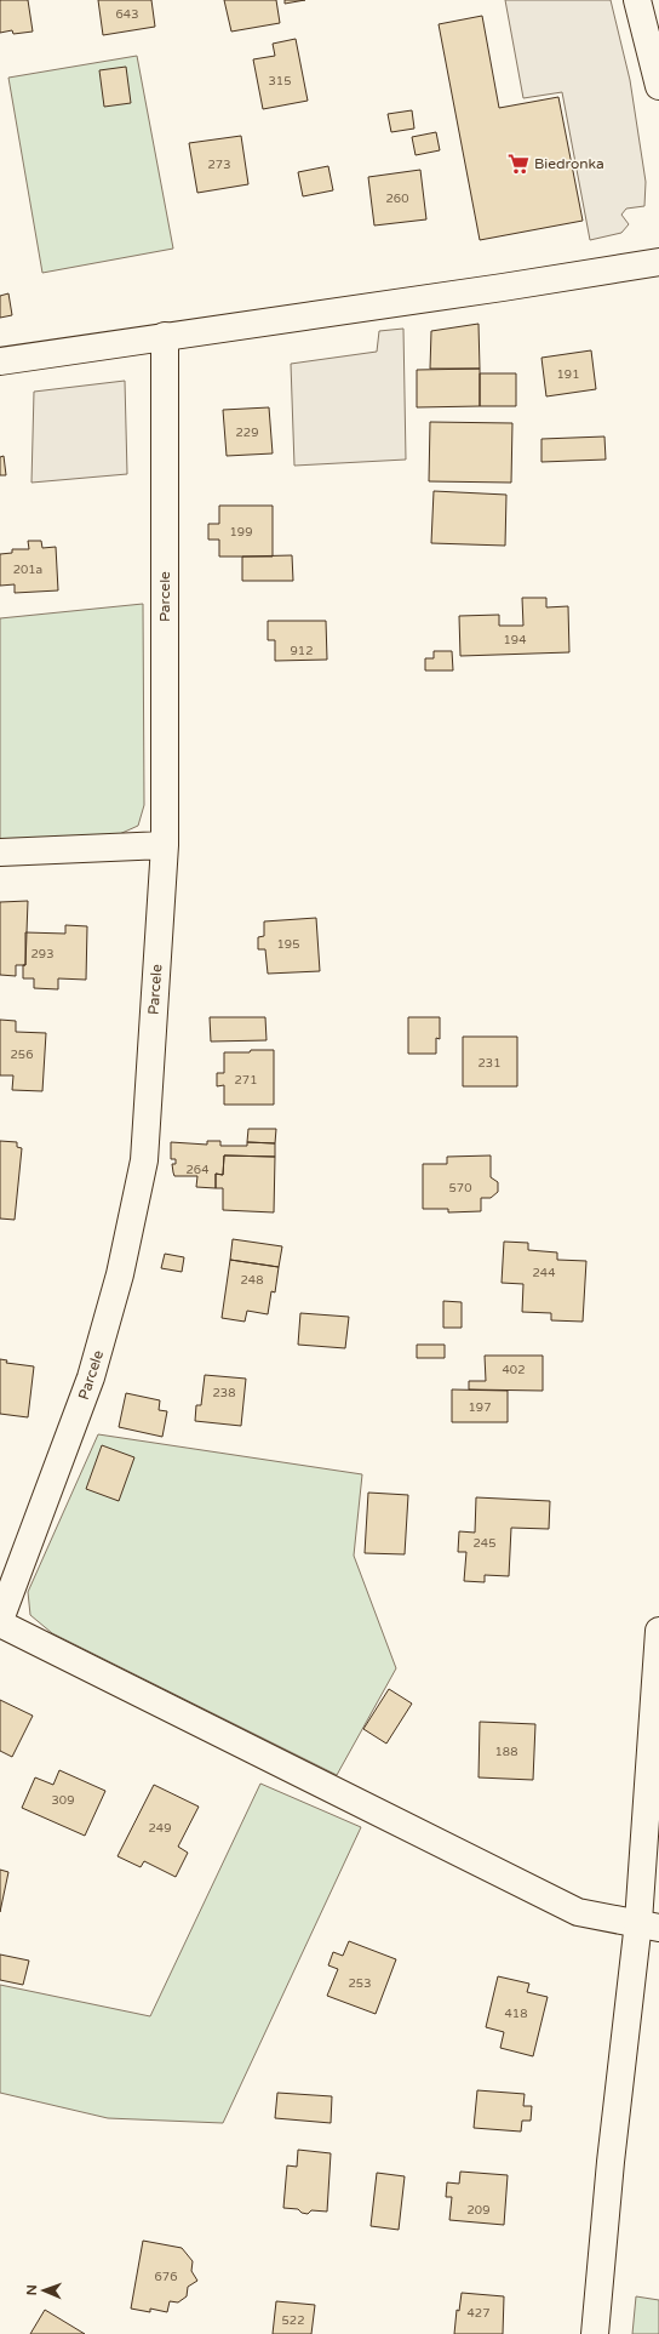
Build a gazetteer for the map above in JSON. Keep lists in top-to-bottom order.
{
  "streets": {
    "street": ["Parcele"]
  },
  "places": {
    "supermarket": ["Biedronka"]
  },
  "house_numbers": [
    "643",
    "315",
    "273",
    "260",
    "191",
    "229",
    "199",
    "201a",
    "194",
    "912",
    "195",
    "293",
    "256",
    "231",
    "271",
    "264",
    "570",
    "244",
    "248",
    "402",
    "238",
    "197",
    "245",
    "188",
    "309",
    "249",
    "253",
    "418",
    "209",
    "676",
    "427",
    "522"
  ],
  "north": "left"
}
